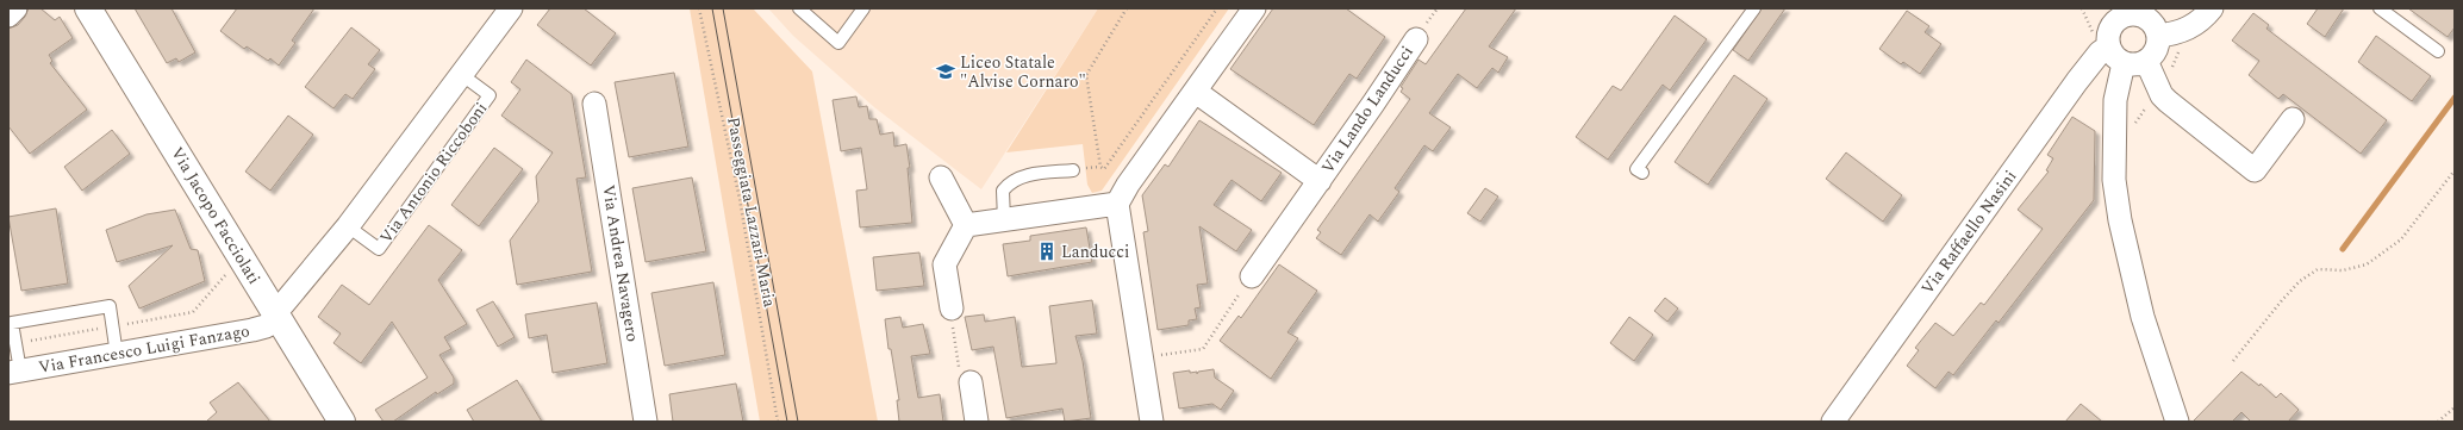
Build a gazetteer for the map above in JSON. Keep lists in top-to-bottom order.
{
  "streets": {
    "main road": ["Via Jacopo Facciolati"],
    "street": [
      "Via Lando Landucci",
      "Via Raffaello Nasini",
      "Via Andrea Navagero",
      "Via Francesco Luigi Fanzago"
    ],
    "lane": ["Via Antonio Riccoboni"],
    "path": ["Passeggiata Lazzari Maria"]
  },
  "crossings": [
    ["Via Jacopo Facciolati", "Via Francesco Luigi Fanzago"]
  ],
  "places": {
    "school or university": ["Liceo Statale \"Alvise Cornaro\""],
    "building": ["Landucci"]
  }
}
